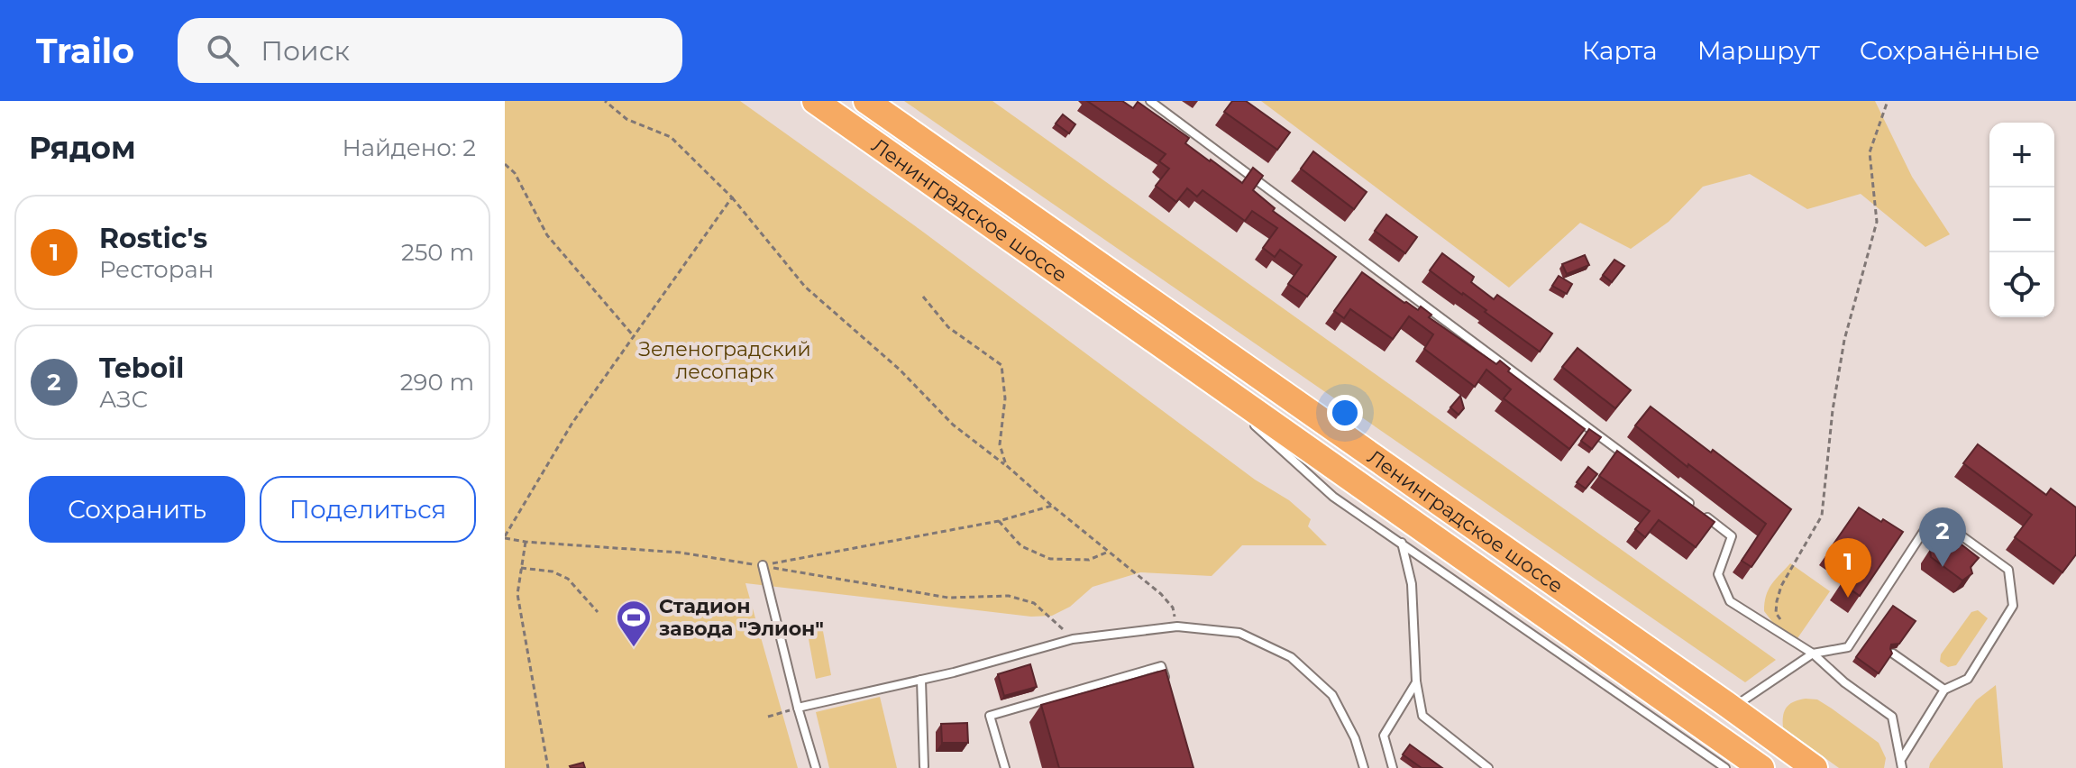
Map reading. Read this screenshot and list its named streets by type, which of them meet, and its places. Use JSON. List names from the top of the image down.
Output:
{
  "streets": {
    "highway": ["Ленинградское шоссе"]
  },
  "parks": ["Зеленоградский лесопарк"],
  "places": {
    "sports": ["Стадион завода \"Элион\""]
  },
  "page": {
    "header": "Trailo",
    "search": "Поиск",
    "nav": ["Карта", "Маршрут", "Сохранённые"],
    "heading": ["Рядом", "Найдено: 2"],
    "map_buttons": ["+", "−"],
    "list": [
      {
        "mark": "1",
        "name": "Rostic's",
        "note": "Ресторан",
        "value": "250 m"
      },
      {
        "mark": "2",
        "name": "Teboil",
        "note": "АЗС",
        "value": "290 m"
      }
    ],
    "buttons": ["Сохранить", "Поделиться"],
    "pins": ["2", "1"]
  }
}
